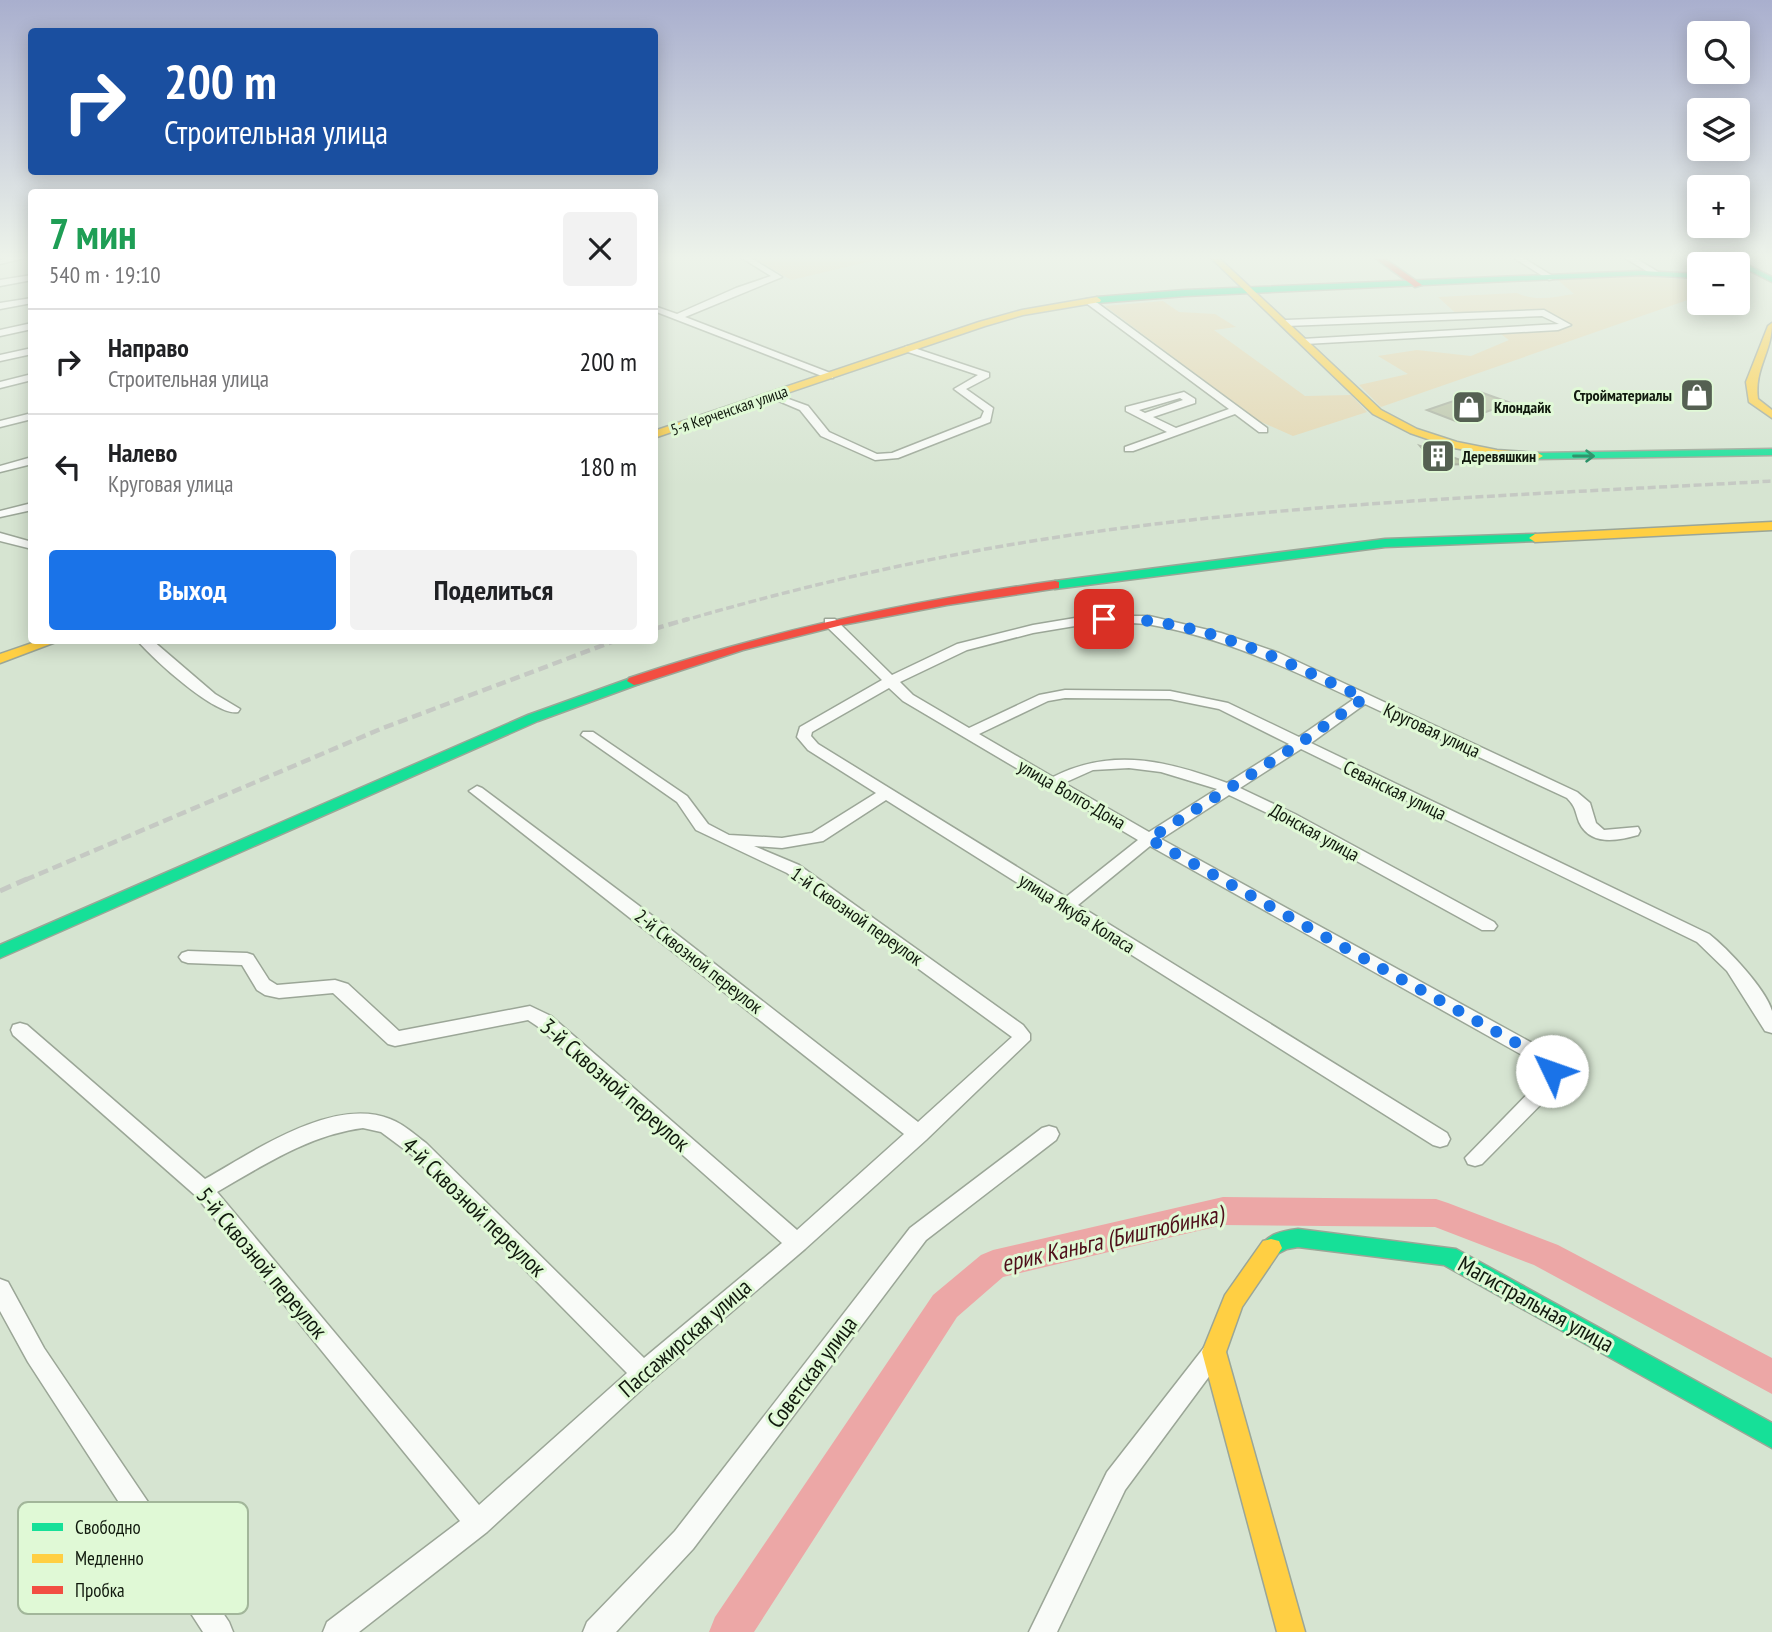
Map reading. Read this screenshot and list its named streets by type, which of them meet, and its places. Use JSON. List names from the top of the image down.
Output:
{
  "streets": {
    "main road": ["5-я Керченская улица", "Магистральная улица"],
    "street": [
      "Круговая улица",
      "Севанская улица",
      "улица Волго-Дона",
      "Донская улица",
      "улица Якуба Коласа",
      "1-й Сквозной переулок",
      "2-й Сквозной переулок",
      "3-й Сквозной переулок",
      "4-й Сквозной переулок",
      "5-й Сквозной переулок",
      "Пассажирская улица",
      "Советская улица"
    ]
  },
  "crossings": [
    ["Круговая улица", "улица Волго-Дона"],
    ["Круговая улица", "улица Якуба Коласа"],
    ["Севанская улица", "улица Волго-Дона"],
    ["улица Волго-Дона", "Донская улица"],
    ["улица Волго-Дона", "улица Якуба Коласа"],
    ["1-й Сквозной переулок", "Пассажирская улица"],
    ["2-й Сквозной переулок", "Пассажирская улица"],
    ["3-й Сквозной переулок", "Пассажирская улица"],
    ["4-й Сквозной переулок", "5-й Сквозной переулок"],
    ["4-й Сквозной переулок", "Пассажирская улица"],
    ["5-й Сквозной переулок", "Пассажирская улица"]
  ],
  "water": ["ерик Каньга (Биштюбинка)"],
  "places": {
    "shop": ["Стройматериалы", "Клондайк"],
    "building": ["Деревяшкин"]
  },
  "legend": ["Свободно", "Медленно", "Пробка"],
  "page": {
    "map_buttons": ["+", "−"],
    "turn": ["200 m", "Строительная улица"],
    "heading": ["7 мин", "540 m · 19:10"],
    "list": [
      {
        "name": "Направо",
        "note": "Строительная улица",
        "value": "200 m"
      },
      {
        "name": "Налево",
        "note": "Круговая улица",
        "value": "180 m"
      }
    ],
    "buttons": ["Выход", "Поделиться"]
  }
}
